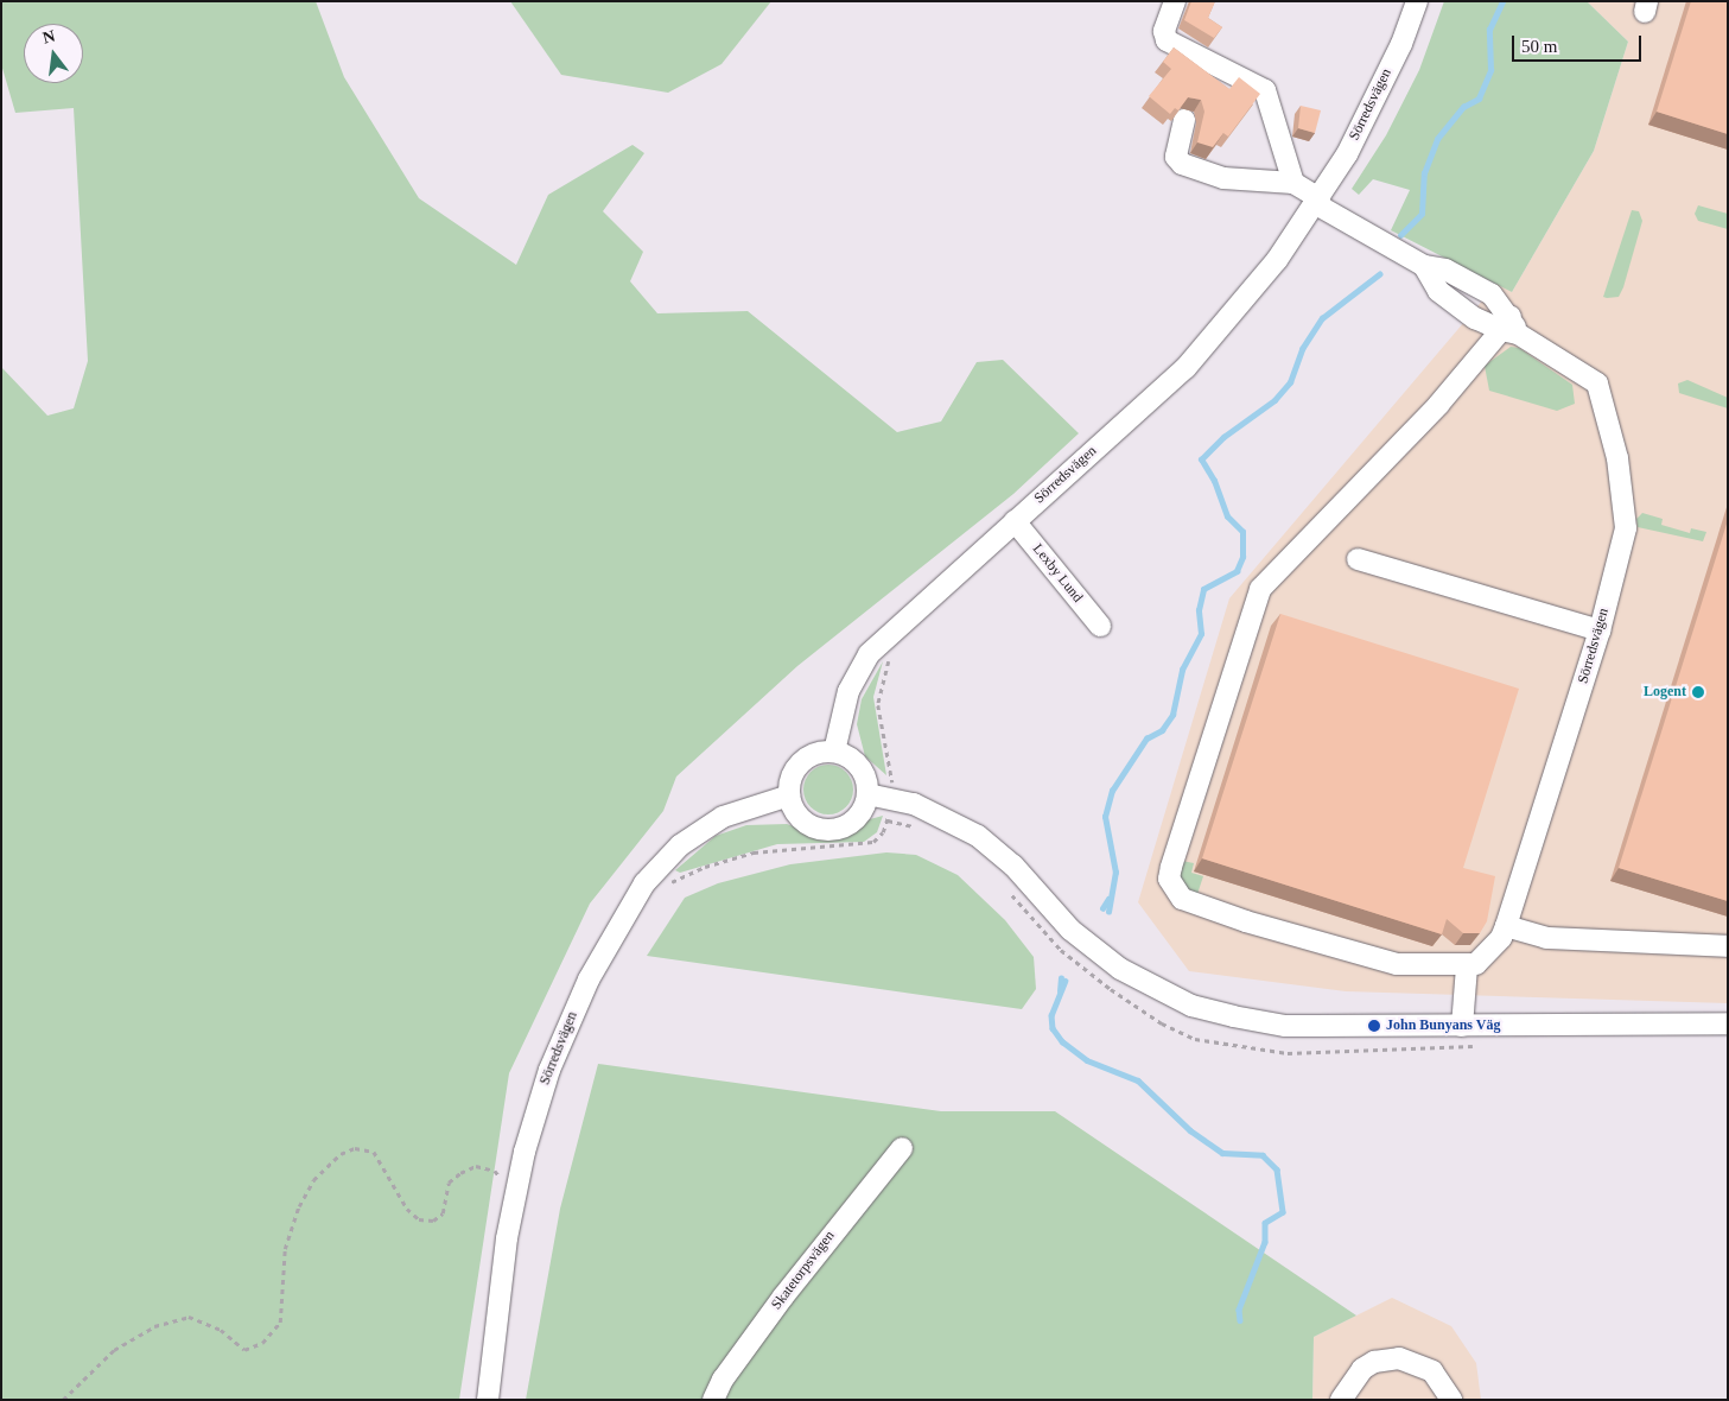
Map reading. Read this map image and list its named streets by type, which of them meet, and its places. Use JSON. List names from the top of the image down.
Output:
{
  "streets": {
    "street": ["Sörredsvägen", "Lexby Lund", "Skatetorpsvägen"]
  },
  "crossings": [
    ["Sörredsvägen", "Lexby Lund"]
  ],
  "places": ["Logent", "John Bunyans Väg"],
  "scale_bar": "50 m",
  "north": "top"
}
